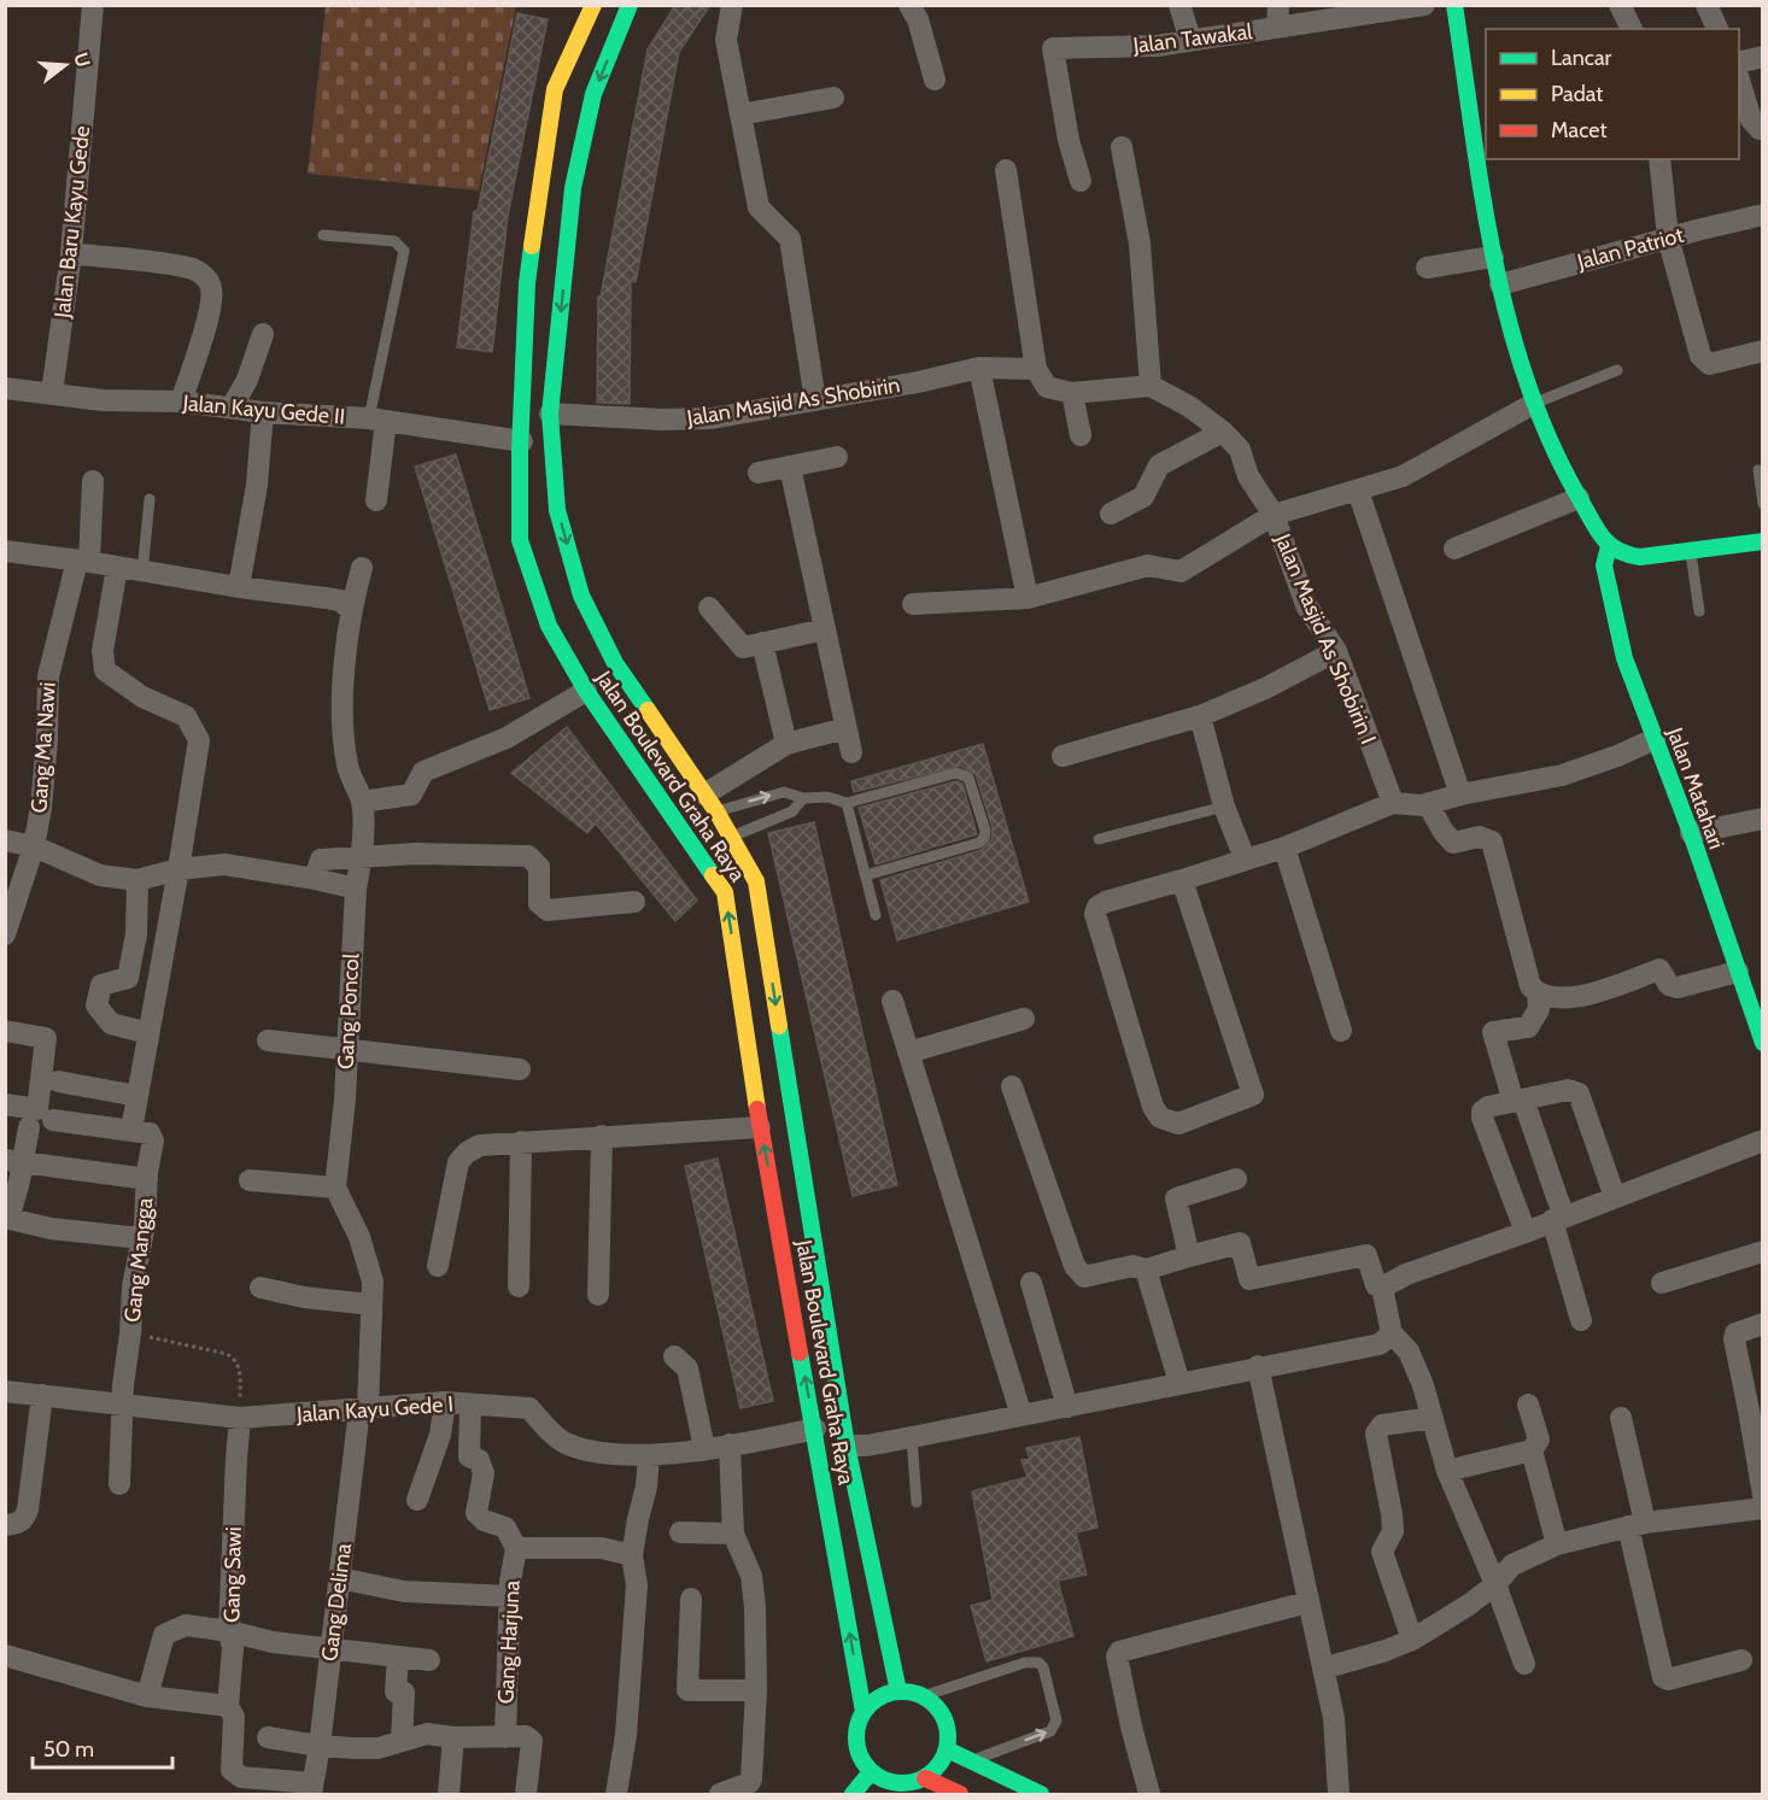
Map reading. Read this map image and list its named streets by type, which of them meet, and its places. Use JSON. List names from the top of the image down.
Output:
{
  "streets": {
    "main road": ["Jalan Boulevard Graha Raya", "Jalan Matahari"],
    "street": [
      "Jalan Tawakal",
      "Jalan Baru Kayu Gede",
      "Jalan Patriot",
      "Jalan Masjid As Shobirin",
      "Jalan Kayu Gede II",
      "Jalan Masjid As Shobirin I",
      "Gang Ma Nawi",
      "Gang Poncol",
      "Gang Mangga",
      "Jalan Kayu Gede I",
      "Gang Sawi",
      "Gang Delima",
      "Gang Harjuna"
    ]
  },
  "crossings": [
    ["Jalan Baru Kayu Gede", "Jalan Kayu Gede II"],
    ["Jalan Masjid As Shobirin", "Jalan Boulevard Graha Raya"],
    ["Jalan Kayu Gede II", "Jalan Boulevard Graha Raya"],
    ["Jalan Boulevard Graha Raya", "Jalan Kayu Gede I"],
    ["Gang Mangga", "Jalan Kayu Gede I"],
    ["Jalan Kayu Gede I", "Gang Sawi"],
    ["Jalan Kayu Gede I", "Gang Delima"],
    ["Gang Sawi", "Gang Delima"]
  ],
  "legend": ["Lancar", "Padat", "Macet"],
  "scale_bar": "50 m",
  "north": "right"
}
